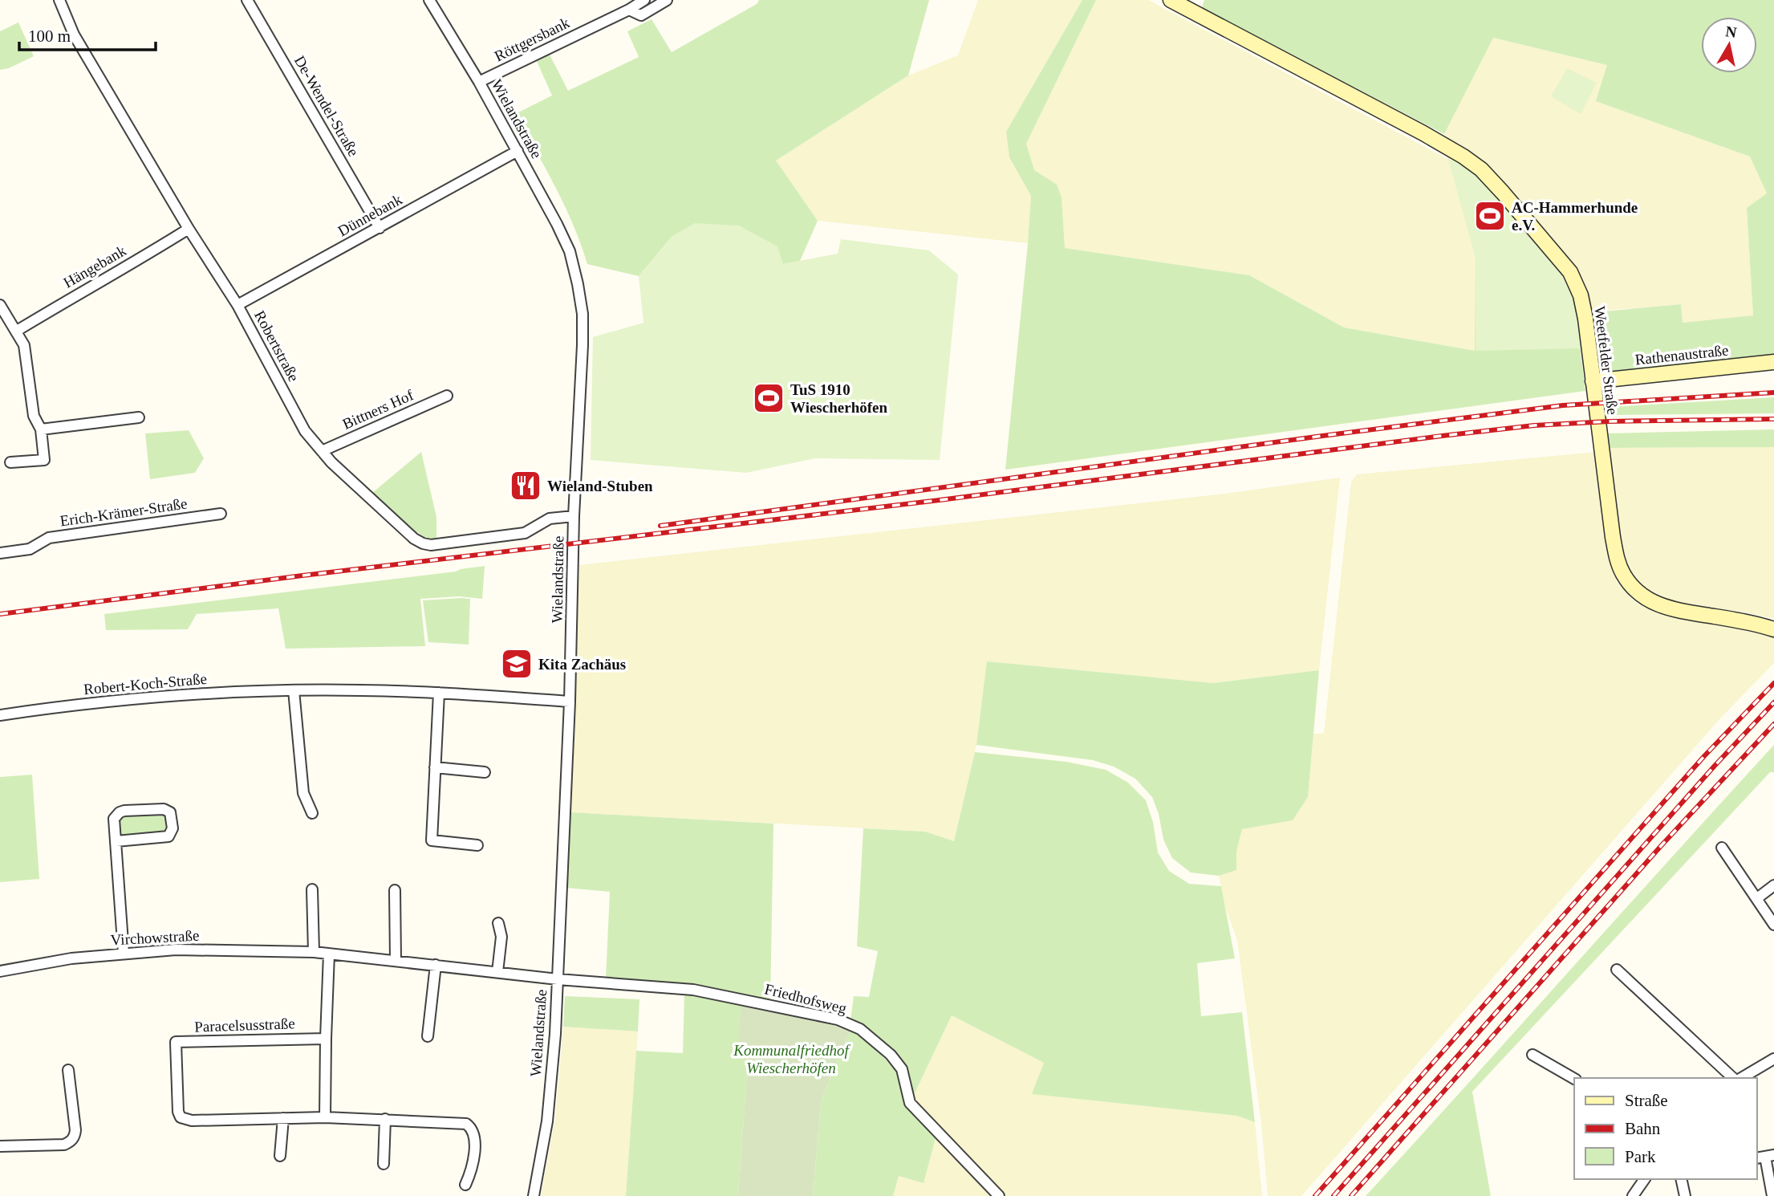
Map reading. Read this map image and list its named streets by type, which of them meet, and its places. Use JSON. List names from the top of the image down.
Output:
{
  "streets": {
    "street": [
      "Röttgersbank",
      "De-Wendel-Straße",
      "Wielandstraße",
      "Dünnebank",
      "Hängebank",
      "Robertstraße",
      "Rathenaustraße",
      "Weetfelder Straße",
      "Bittners Hof",
      "Erich-Krämer-Straße",
      "Robert-Koch-Straße",
      "Virchowstraße",
      "Friedhofsweg",
      "Paracelsusstraße"
    ]
  },
  "crossings": [
    ["Röttgersbank", "Wielandstraße"],
    ["De-Wendel-Straße", "Dünnebank"],
    ["Wielandstraße", "Dünnebank"],
    ["Wielandstraße", "Robertstraße"],
    ["Wielandstraße", "Robert-Koch-Straße"],
    ["Wielandstraße", "Virchowstraße"],
    ["Wielandstraße", "Friedhofsweg"],
    ["Dünnebank", "Robertstraße"],
    ["Hängebank", "Robertstraße"],
    ["Robertstraße", "Bittners Hof"],
    ["Rathenaustraße", "Weetfelder Straße"],
    ["Virchowstraße", "Friedhofsweg"]
  ],
  "parks": ["Kommunalfriedhof Wiescherhöfen"],
  "places": {
    "sports": ["AC-Hammerhunde e.V.", "TuS 1910 Wiescherhöfen"],
    "restaurant": ["Wieland-Stuben"],
    "school or university": ["Kita Zachäus"]
  },
  "legend": ["Straße", "Bahn", "Park"],
  "scale_bar": "100 m",
  "north": "top"
}
